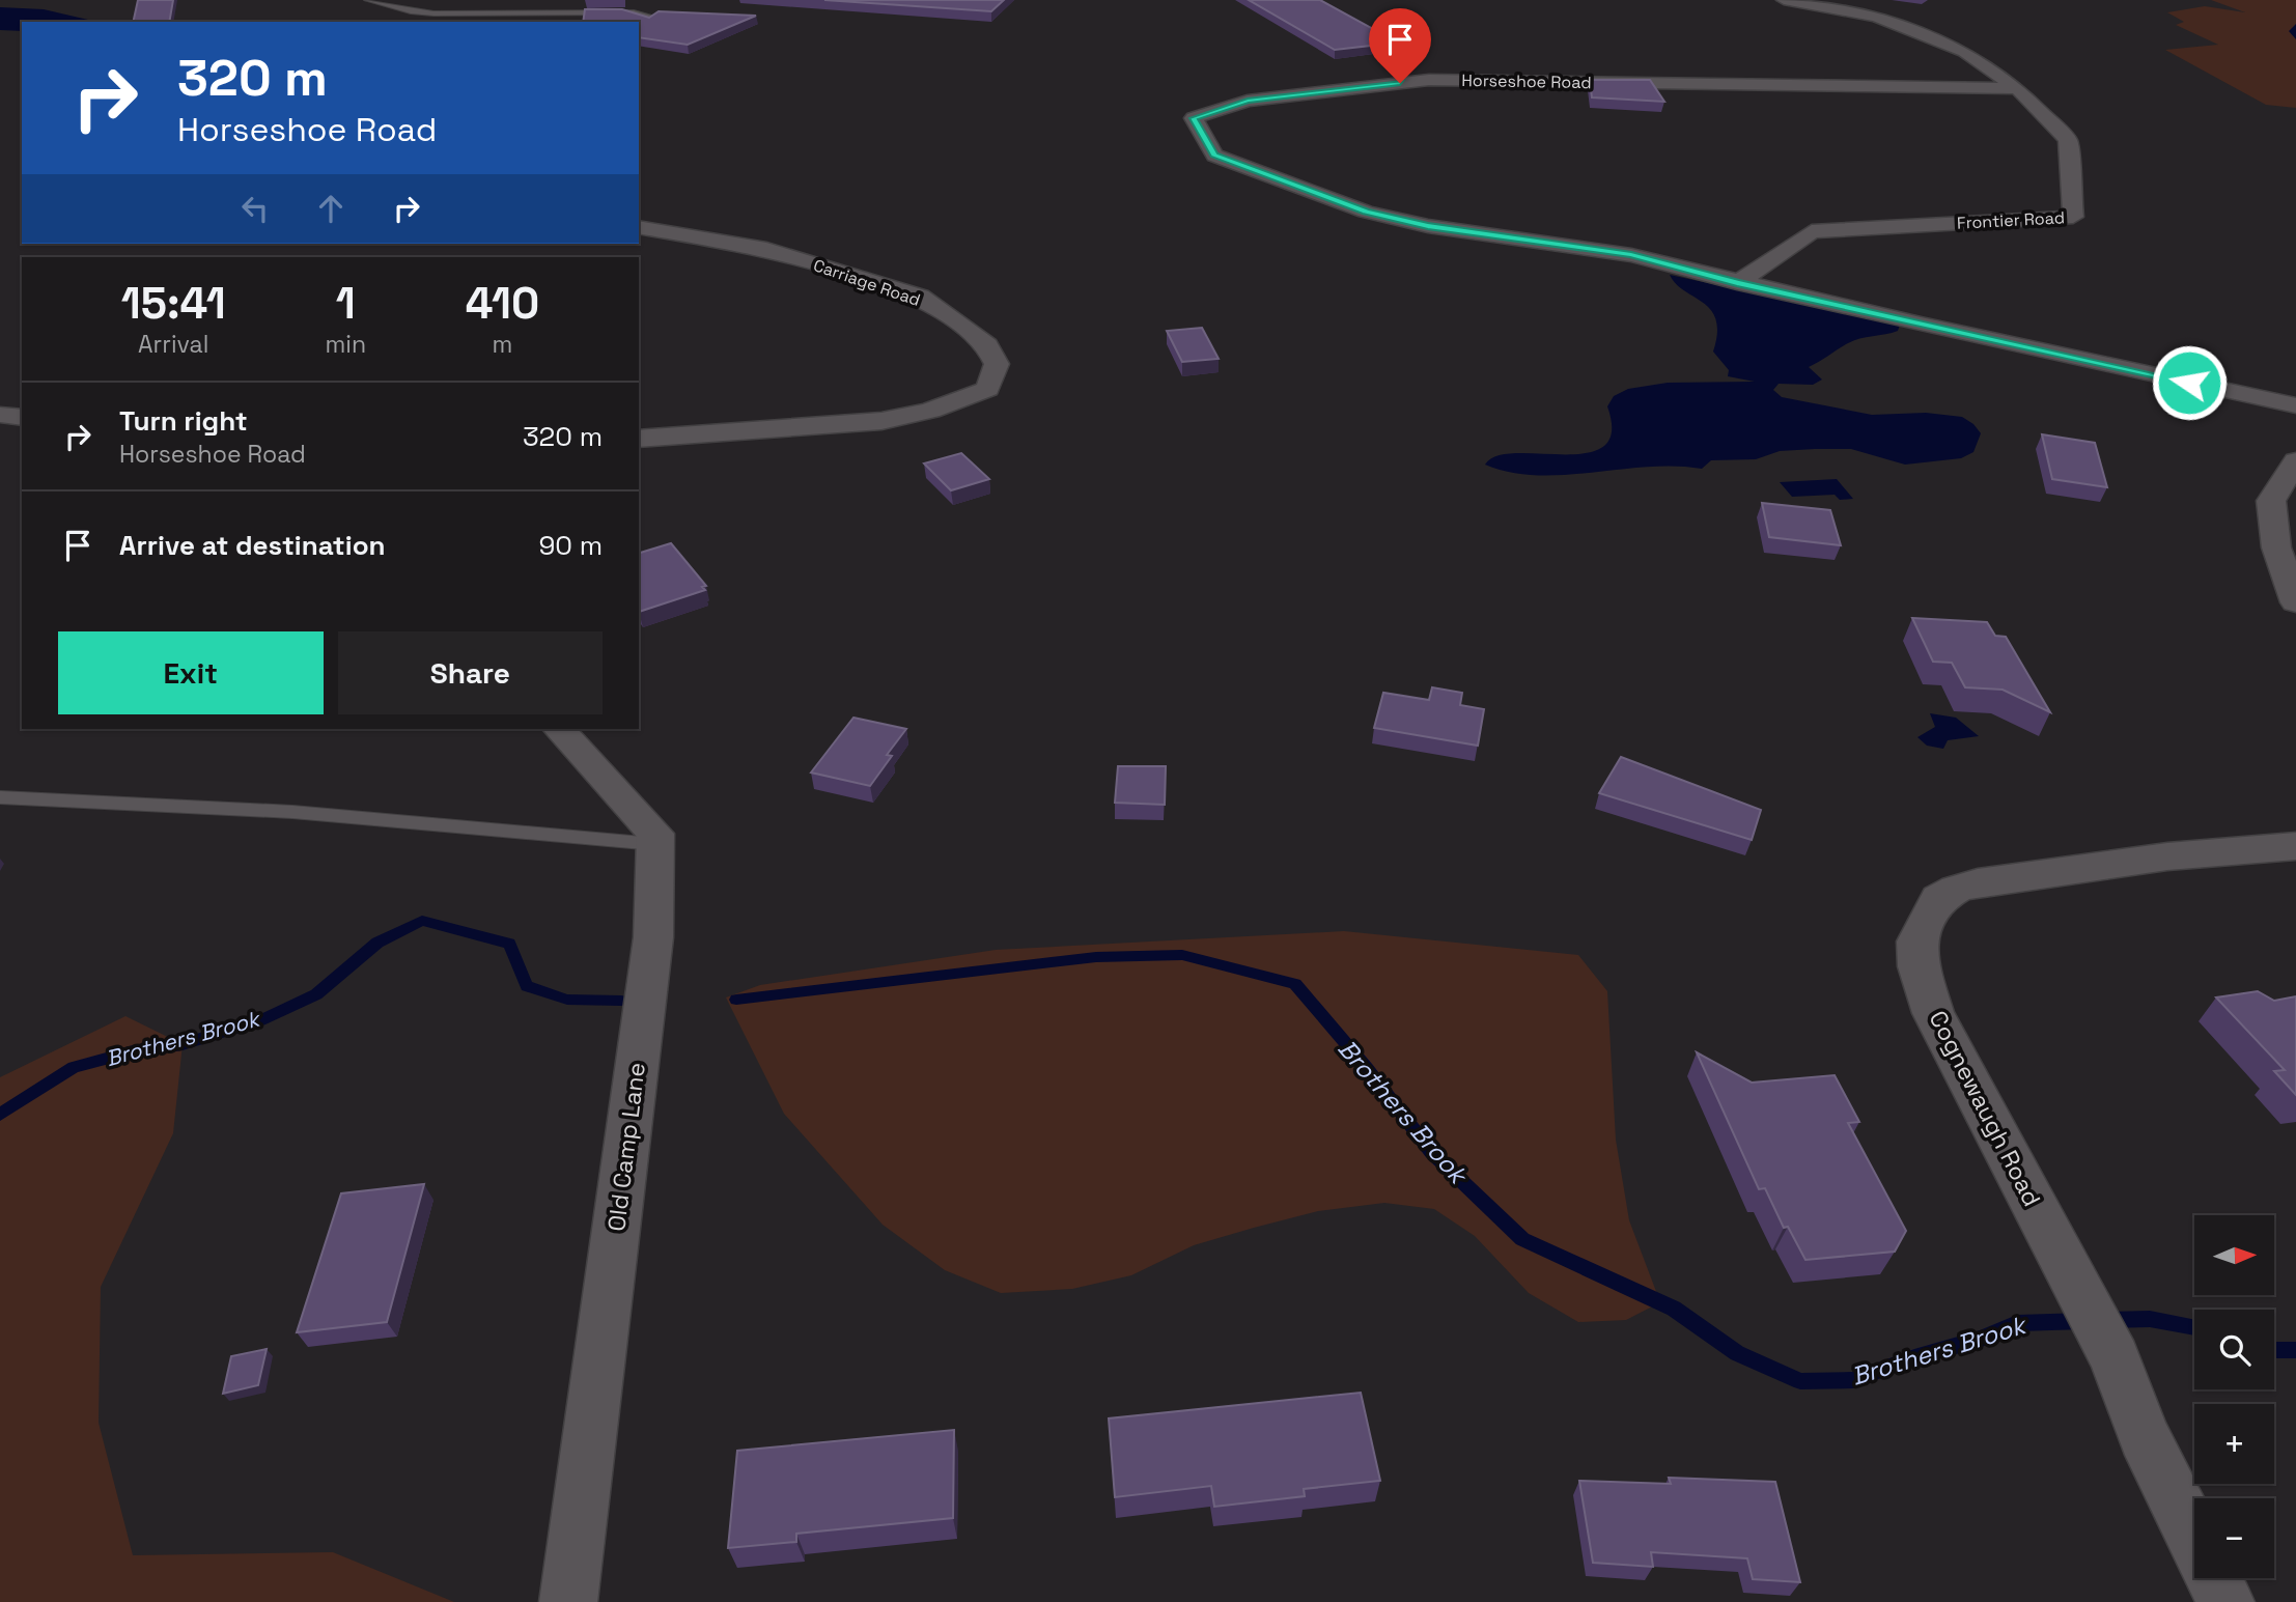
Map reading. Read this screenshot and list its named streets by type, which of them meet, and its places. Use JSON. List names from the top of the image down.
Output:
{
  "streets": {
    "street": [
      "Horseshoe Road",
      "Frontier Road",
      "Carriage Road",
      "Cognewaugh Road",
      "Old Camp Lane"
    ]
  },
  "crossings": [
    ["Horseshoe Road", "Frontier Road"]
  ],
  "water": ["Brothers Brook"],
  "north": "right",
  "page": {
    "turn": ["320 m", "Horseshoe Road"],
    "eta": [
      "15:41",
      "Arrival",
      "1",
      "min",
      "410",
      "m"
    ],
    "list": [
      {
        "name": "Turn right",
        "note": "Horseshoe Road",
        "value": "320 m"
      },
      {
        "name": "Arrive at destination",
        "value": "90 m"
      }
    ],
    "buttons": ["Exit", "Share"],
    "map_buttons": ["+", "−"]
  }
}
